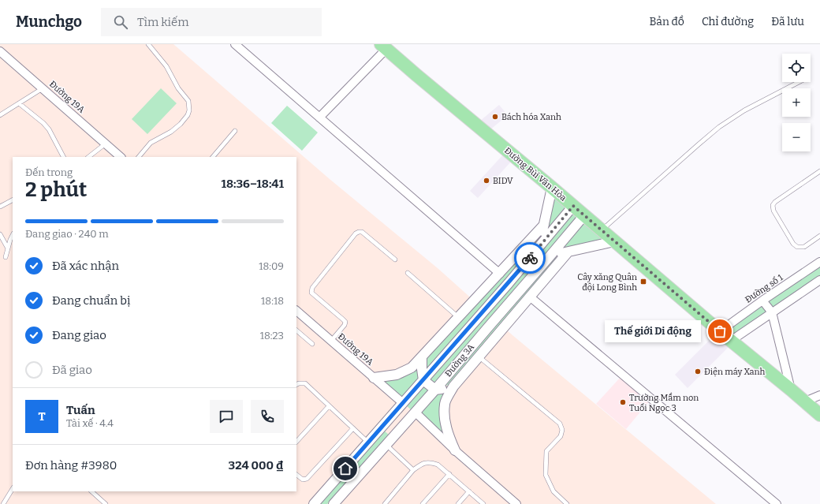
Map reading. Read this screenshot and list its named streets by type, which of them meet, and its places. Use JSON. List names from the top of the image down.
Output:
{
  "streets": {
    "main road": ["Đường Bùi Văn Hòa"],
    "street": ["Đường 19A", "Đường số 1", "Đường 3A"]
  },
  "crossings": [
    ["Đường 19A", "Đường 3A"],
    ["Đường Bùi Văn Hòa", "Đường số 1"],
    ["Đường Bùi Văn Hòa", "Đường 3A"]
  ],
  "places": {
    "other": [
      "Bách hóa Xanh",
      "BIDV",
      "Thế giới Di động",
      "Điện máy Xanh",
      "Trường Mầm non Tuổi Ngọc 3"
    ],
    "transit": ["Cây xăng Quân đội Long Bình"]
  },
  "page": {
    "header": "Munchgo",
    "search": "Tìm kiếm",
    "nav": ["Bản đồ", "Chỉ đường", "Đã lưu"],
    "map_buttons": ["+", "−"],
    "heading": ["2 phút", "Đến trong", "18:36–18:41"],
    "panel": [
      "Tuấn",
      "Tài xế · 4.4",
      "Đơn hàng #3980",
      "324 000 ₫"
    ],
    "bar": "Đang giao · 240 m",
    "list": [
      ["Đã xác nhận", "18:09"],
      ["Đang chuẩn bị", "18:18"],
      ["Đang giao", "18:23"],
      "Đã giao"
    ],
    "bubble": "Thế giới Di động",
    "round": "T"
  }
}
